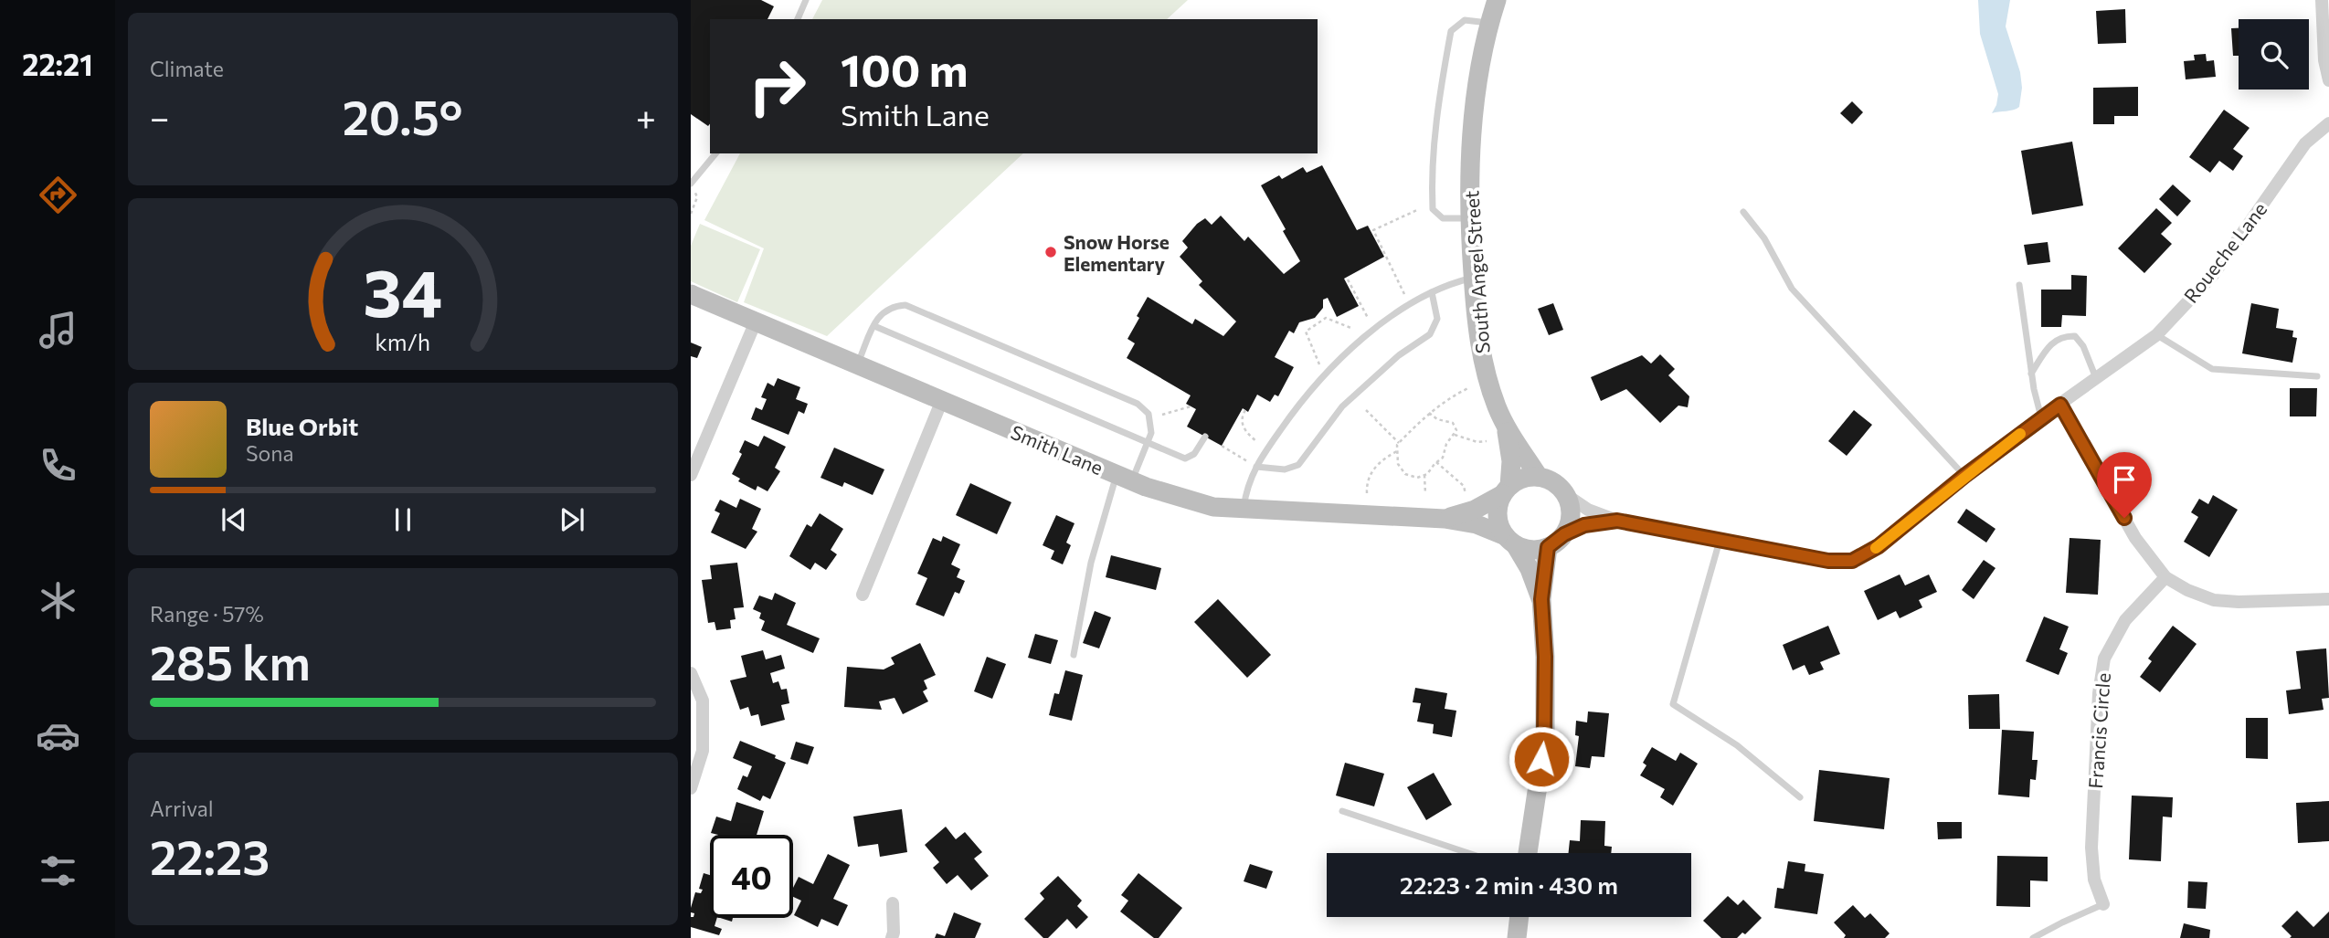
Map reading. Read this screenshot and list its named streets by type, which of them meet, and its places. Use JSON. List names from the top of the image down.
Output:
{
  "streets": {
    "street": [
      "Roueche Lane",
      "South Angel Street",
      "Smith Lane",
      "Francis Circle"
    ]
  },
  "crossings": [
    ["South Angel Street", "Smith Lane"]
  ],
  "places": ["Snow Horse Elementary"],
  "page": {
    "tabs": "22:21",
    "tile": [
      "Climate",
      ["Range · 57%", "285 km"],
      ["Arrival", "22:23"]
    ],
    "turn": ["100 m", "Smith Lane"],
    "heat": ["−", "20.5°", "+"],
    "song": ["Blue Orbit", "Sona"],
    "limit": "40",
    "trip": "22:23 · 2 min · 430 m",
    "gauge": ["34", "km/h"]
  }
}
